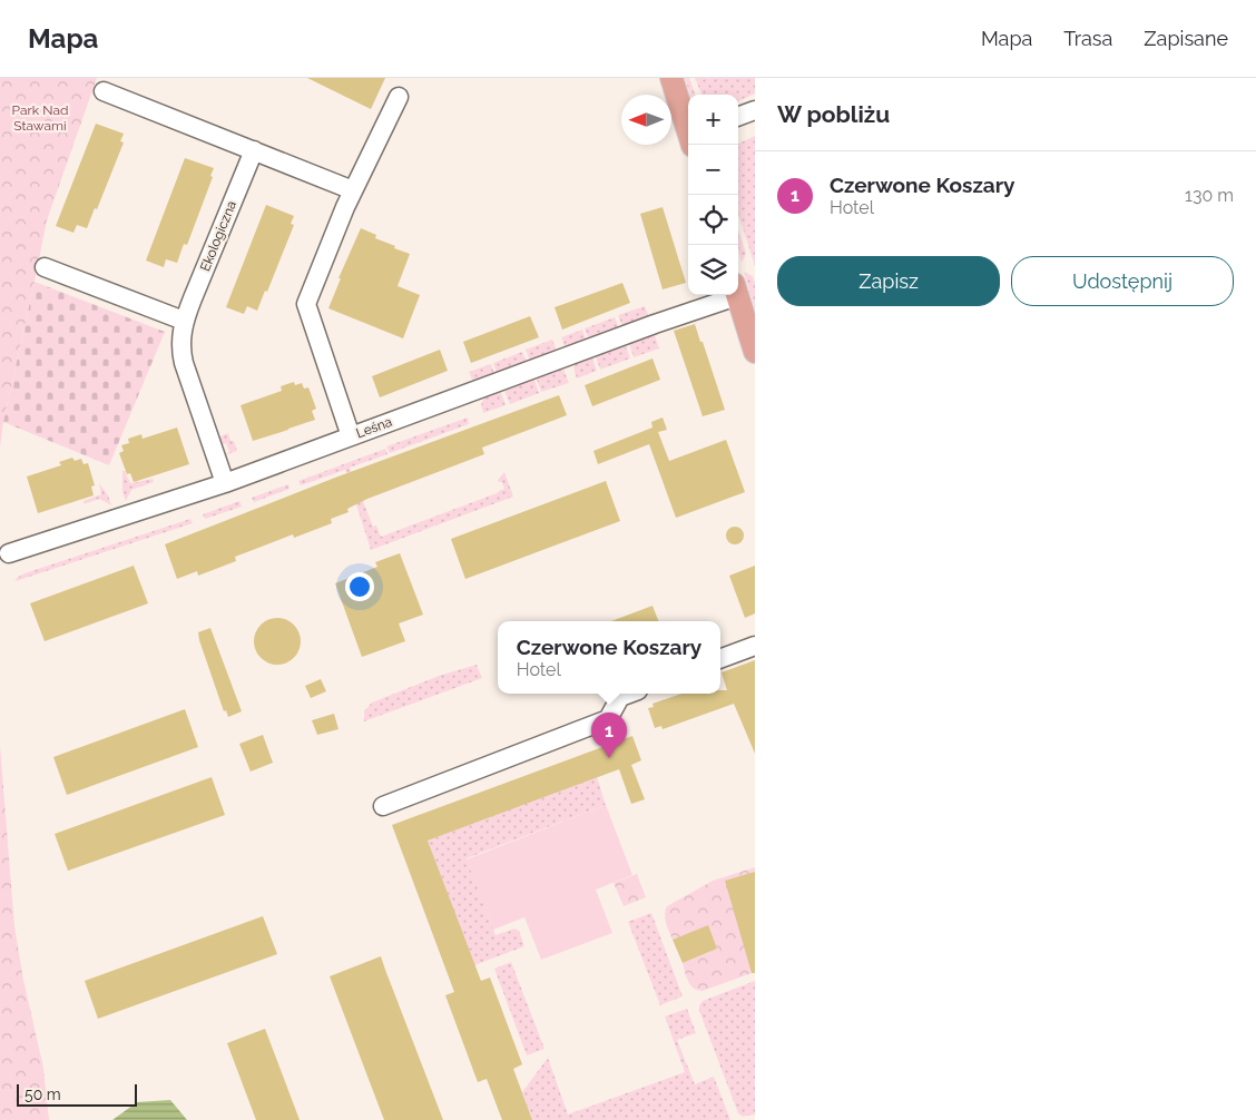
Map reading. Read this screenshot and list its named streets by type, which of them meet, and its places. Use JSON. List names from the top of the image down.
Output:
{
  "streets": {
    "street": ["Ekologiczna", "Leśna"]
  },
  "crossings": [
    ["Ekologiczna", "Leśna"]
  ],
  "parks": ["Park Nad Stawami"],
  "scale_bar": "50 m",
  "north": "left",
  "page": {
    "header": "Mapa",
    "nav": ["Mapa", "Trasa", "Zapisane"],
    "heading": "W pobliżu",
    "map_buttons": ["+", "−"],
    "list": [
      {
        "mark": "1",
        "name": "Czerwone Koszary",
        "note": "Hotel",
        "value": "130 m"
      }
    ],
    "buttons": ["Zapisz", "Udostępnij"],
    "popup": ["Czerwone Koszary", "Hotel"],
    "pins": "1",
    "scale": "50 m"
  }
}
